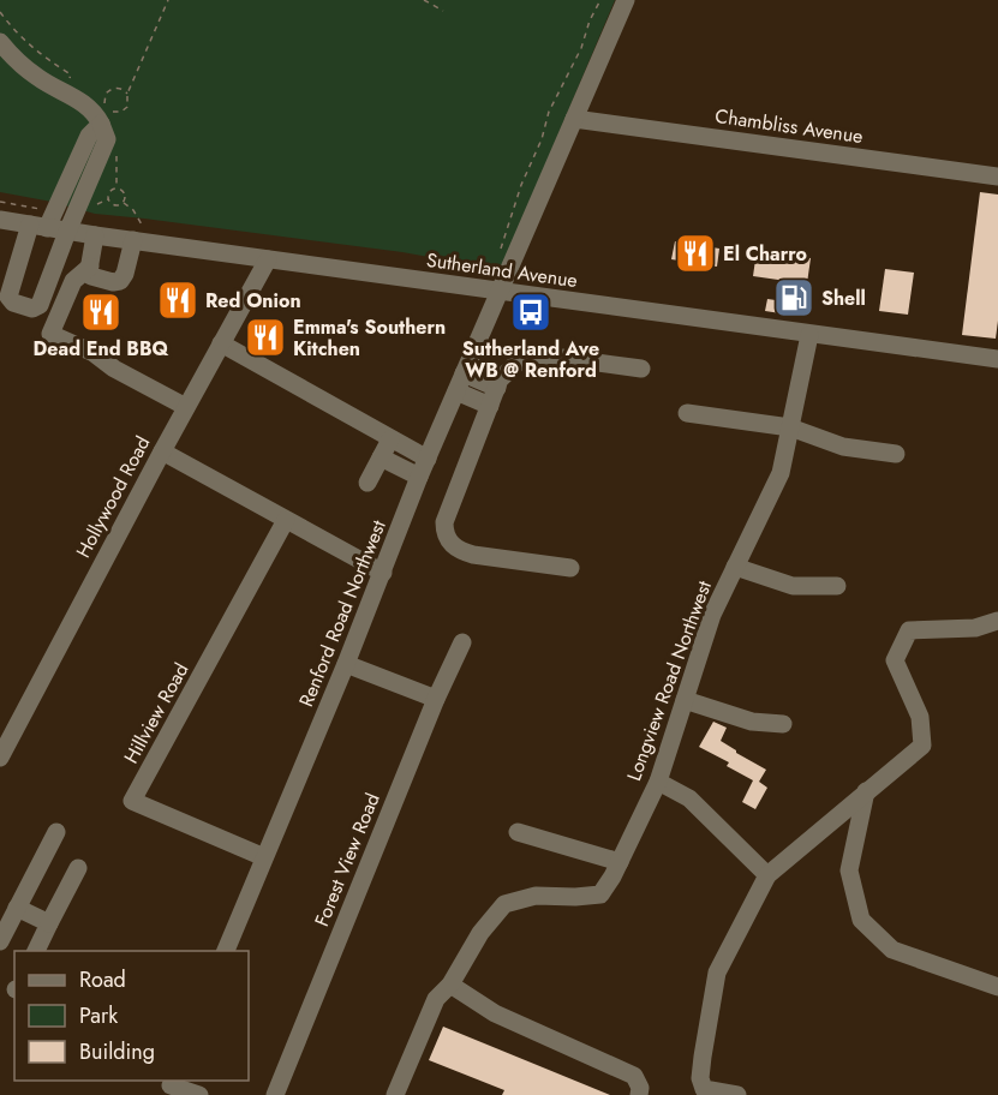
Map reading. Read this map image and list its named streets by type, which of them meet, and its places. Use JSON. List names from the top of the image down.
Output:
{
  "streets": {
    "street": [
      "Chambliss Avenue",
      "Sutherland Avenue",
      "Hollywood Road",
      "Renford Road Northwest",
      "Longview Road Northwest",
      "Hillview Road",
      "Forest View Road"
    ]
  },
  "crossings": [
    ["Chambliss Avenue", "Renford Road Northwest"],
    ["Sutherland Avenue", "Hollywood Road"],
    ["Sutherland Avenue", "Renford Road Northwest"],
    ["Sutherland Avenue", "Longview Road Northwest"],
    ["Renford Road Northwest", "Hillview Road"]
  ],
  "places": {
    "restaurant": [
      "El Charro",
      "Red Onion",
      "Dead End BBQ",
      "Emma's Southern Kitchen"
    ],
    "fuel station": ["Shell"],
    "bus stop": ["Sutherland Ave WB @ Renford"]
  },
  "legend": ["Road", "Park", "Building"]
}
